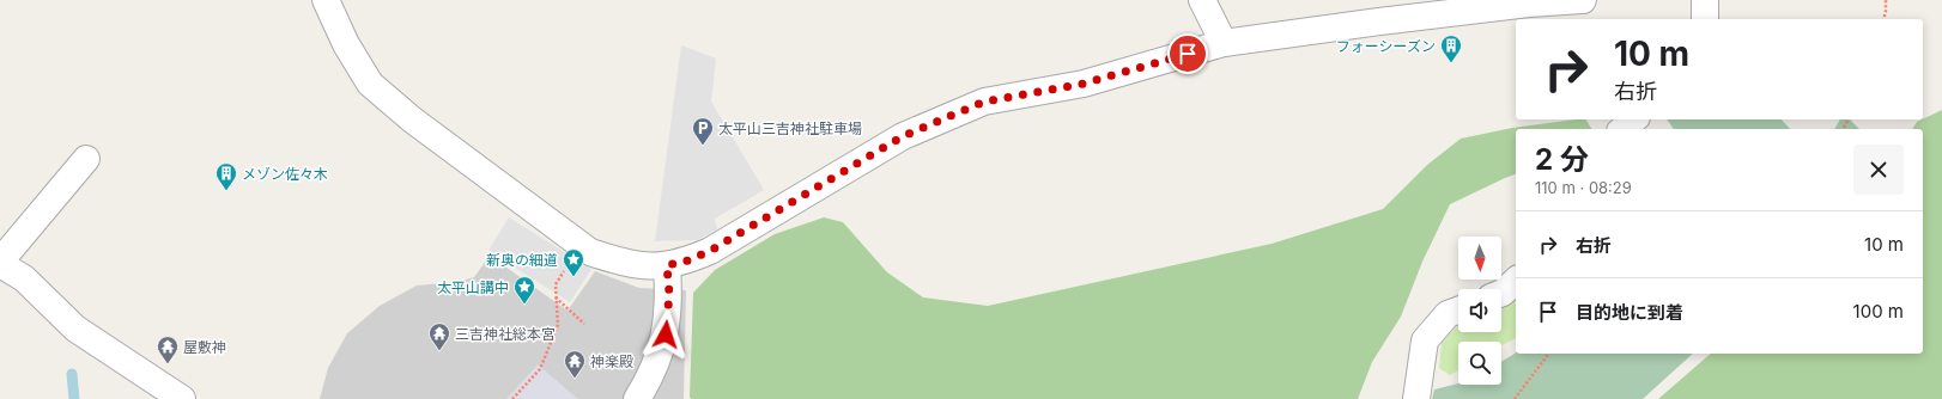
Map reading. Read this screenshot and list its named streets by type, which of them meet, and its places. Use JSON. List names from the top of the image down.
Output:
{
  "places": {
    "building": ["フォーシーズン", "メゾン佐々木"],
    "parking": ["太平山三吉神社駐車場"],
    "place": ["新奥の細道", "太平山講中"],
    "temple": ["三吉神社総本宮", "屋敷神", "神楽殿"]
  },
  "north": "bottom",
  "page": {
    "turn": ["10 m", "右折"],
    "heading": ["2 分", "110 m · 08:29"],
    "list": [
      {
        "name": "右折",
        "value": "10 m"
      },
      {
        "name": "目的地に到着",
        "value": "100 m"
      }
    ]
  }
}
